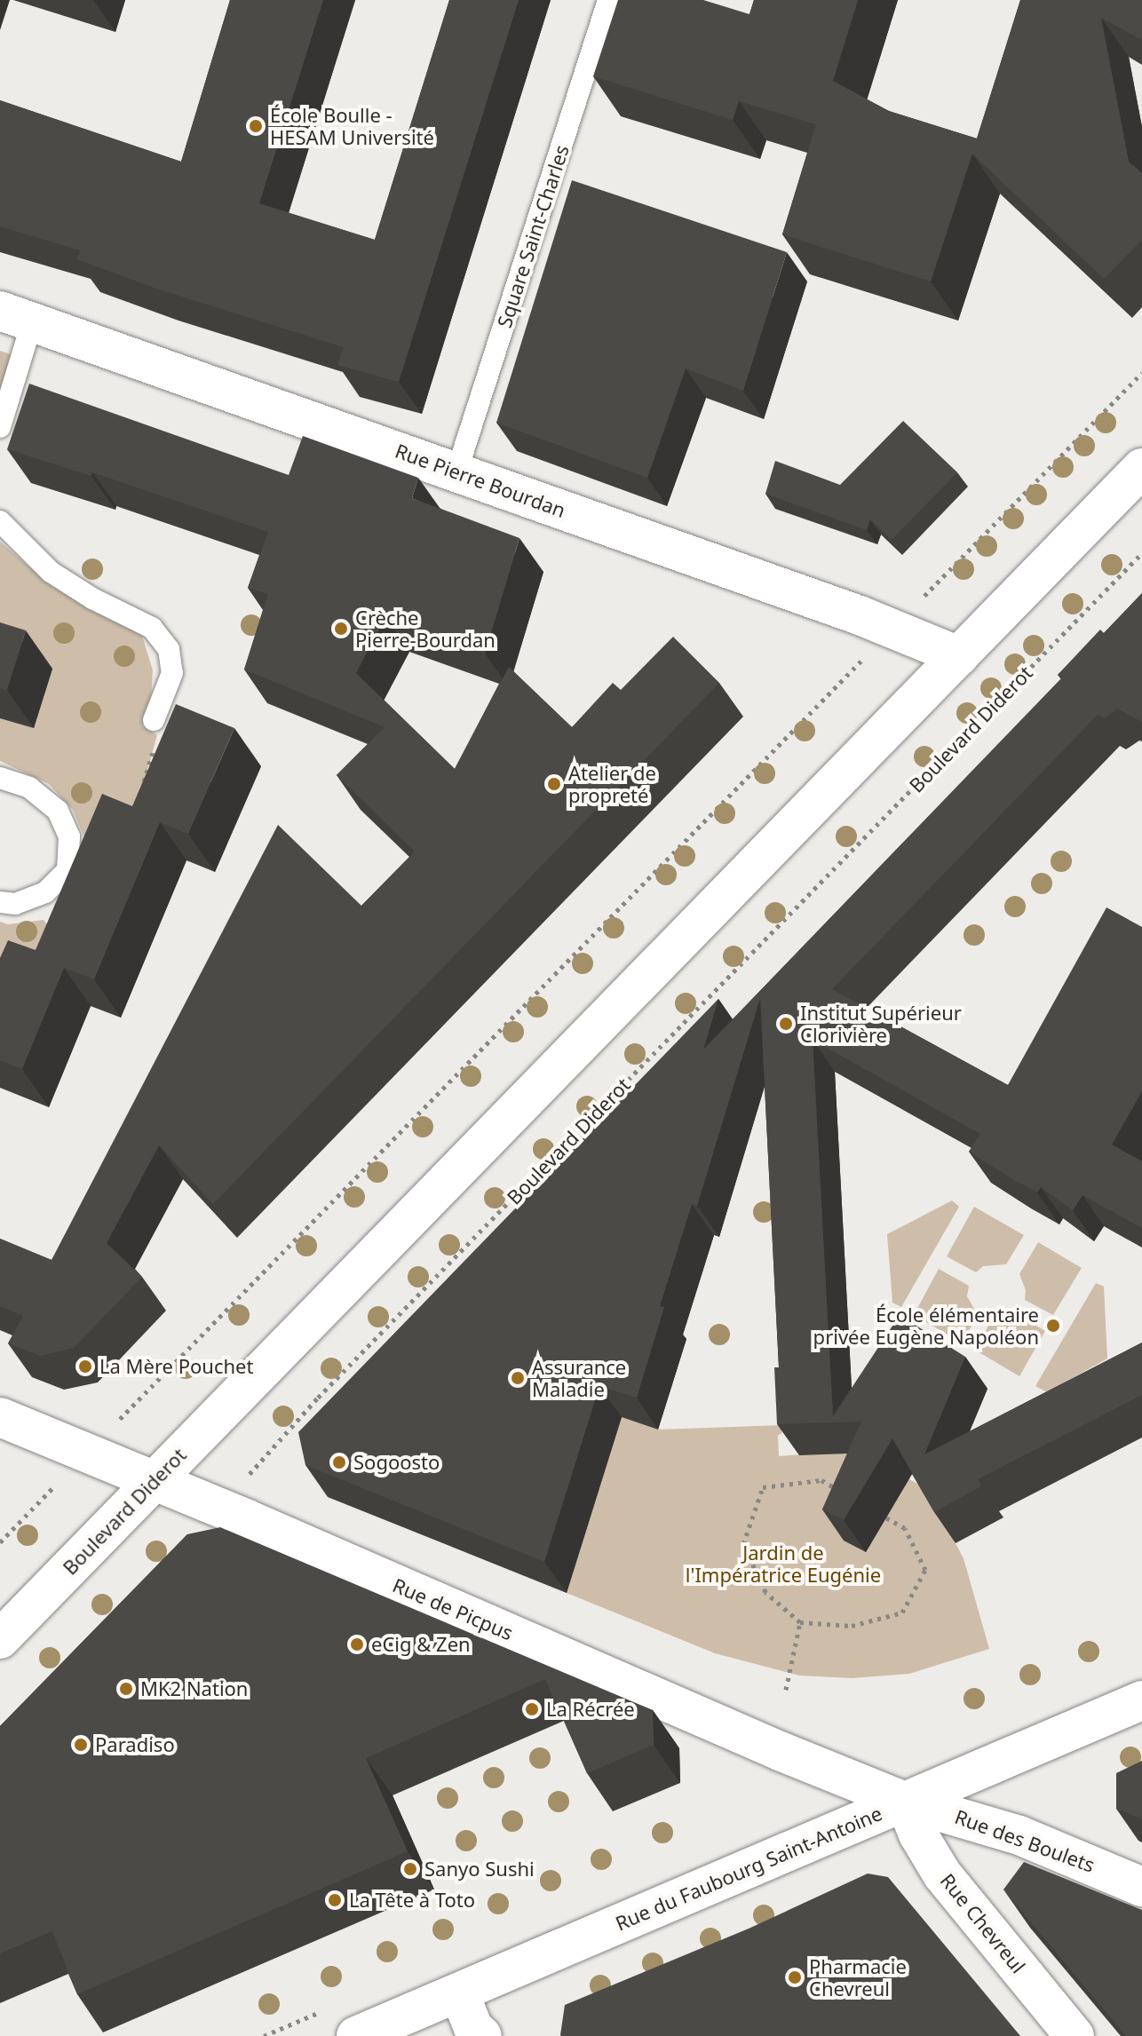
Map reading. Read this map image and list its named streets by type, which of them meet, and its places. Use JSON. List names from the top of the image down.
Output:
{
  "streets": {
    "street": [
      "Rue Pierre Bourdan",
      "Boulevard Diderot",
      "Rue de Picpus",
      "Rue des Boulets",
      "Rue du Faubourg Saint-Antoine",
      "Rue Chevreul"
    ],
    "lane": ["Square Saint-Charles"]
  },
  "crossings": [
    ["Square Saint-Charles", "Rue Pierre Bourdan"],
    ["Rue Pierre Bourdan", "Boulevard Diderot"],
    ["Boulevard Diderot", "Rue de Picpus"],
    ["Rue de Picpus", "Rue des Boulets"],
    ["Rue de Picpus", "Rue du Faubourg Saint-Antoine"],
    ["Rue de Picpus", "Rue Chevreul"],
    ["Rue des Boulets", "Rue du Faubourg Saint-Antoine"],
    ["Rue des Boulets", "Rue Chevreul"],
    ["Rue du Faubourg Saint-Antoine", "Rue Chevreul"]
  ],
  "parks": ["Jardin de l'Impératrice Eugénie"],
  "places": [
    "École Boulle - HESAM Université",
    "Crèche Pierre-Bourdan",
    "Atelier de propreté",
    "Institut Supérieur Clorivière",
    "École élémentaire privée Eugène Napoléon",
    "La Mère Pouchet",
    "Assurance Maladie",
    "Sogoosto",
    "eCig & Zen",
    "MK2 Nation",
    "La Récrée",
    "Paradiso",
    "Sanyo Sushi",
    "La Tête à Toto",
    "Pharmacie Chevreul"
  ]
}
